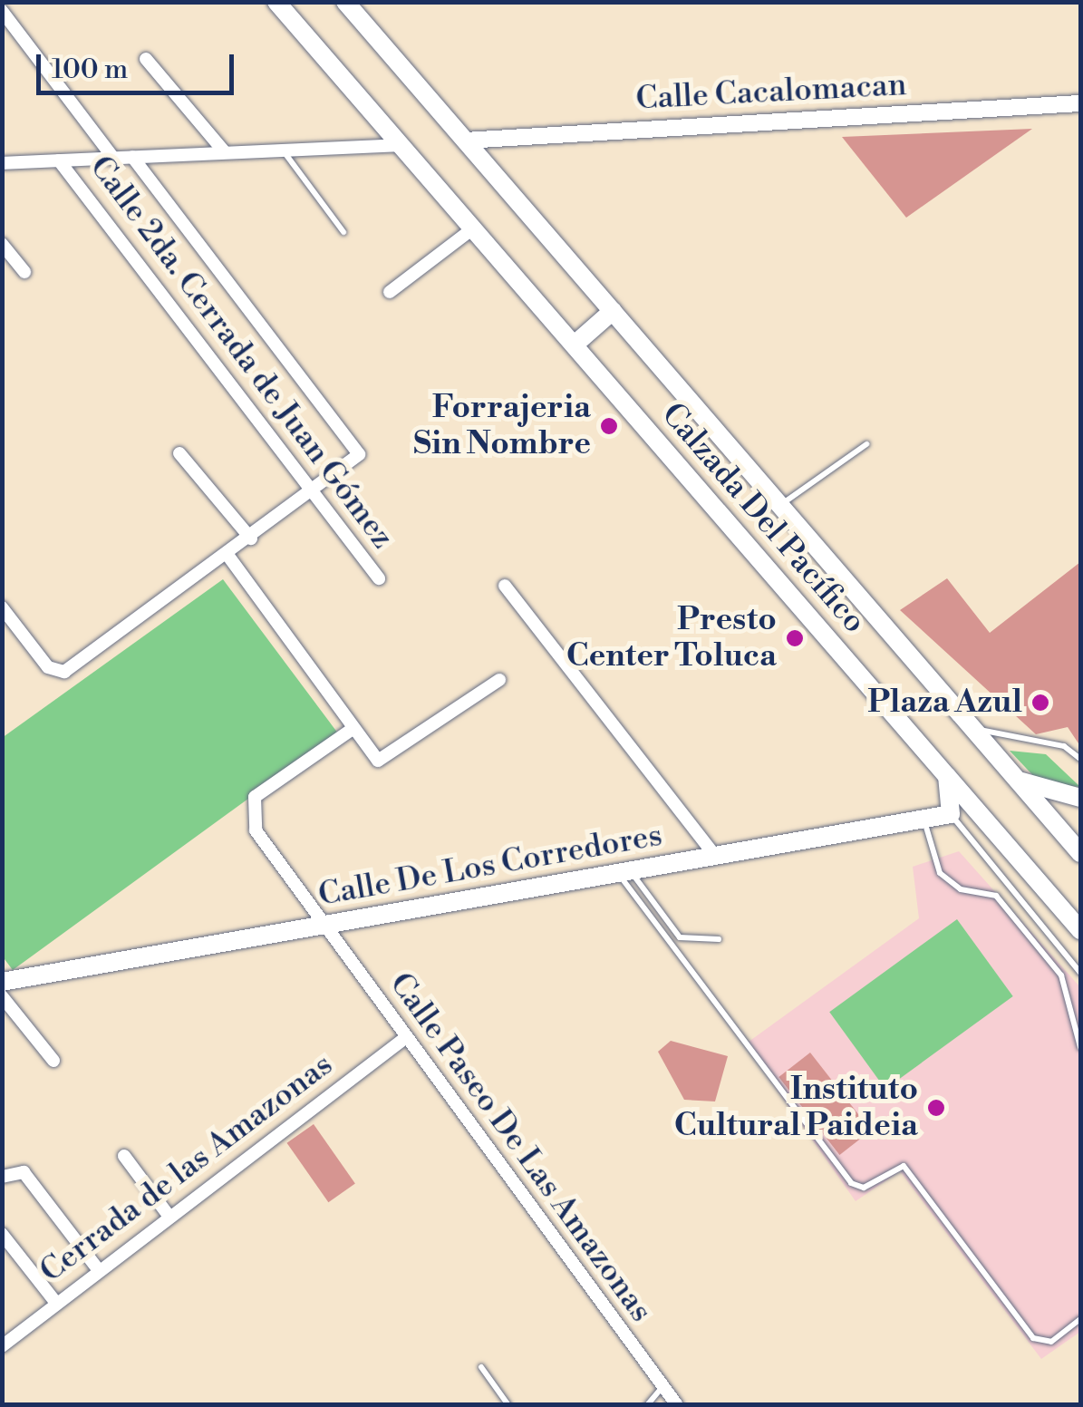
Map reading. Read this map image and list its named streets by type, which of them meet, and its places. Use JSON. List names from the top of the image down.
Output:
{
  "streets": {
    "main road": ["Calzada Del Pacífico", "Calle De Los Corredores"],
    "street": [
      "Calle Cacalomacan",
      "Calle 2da. Cerrada de Juan Gómez",
      "Calle Paseo De Las Amazonas",
      "Cerrada de las Amazonas"
    ]
  },
  "crossings": [
    ["Calle Cacalomacan", "Calzada Del Pacífico"],
    ["Calle De Los Corredores", "Calle Paseo De Las Amazonas"],
    ["Calle Paseo De Las Amazonas", "Cerrada de las Amazonas"]
  ],
  "places": [
    "Forrajeria Sin Nombre",
    "Presto Center Toluca",
    "Plaza Azul",
    "Instituto Cultural Paideia"
  ],
  "scale_bar": "100 m"
}
